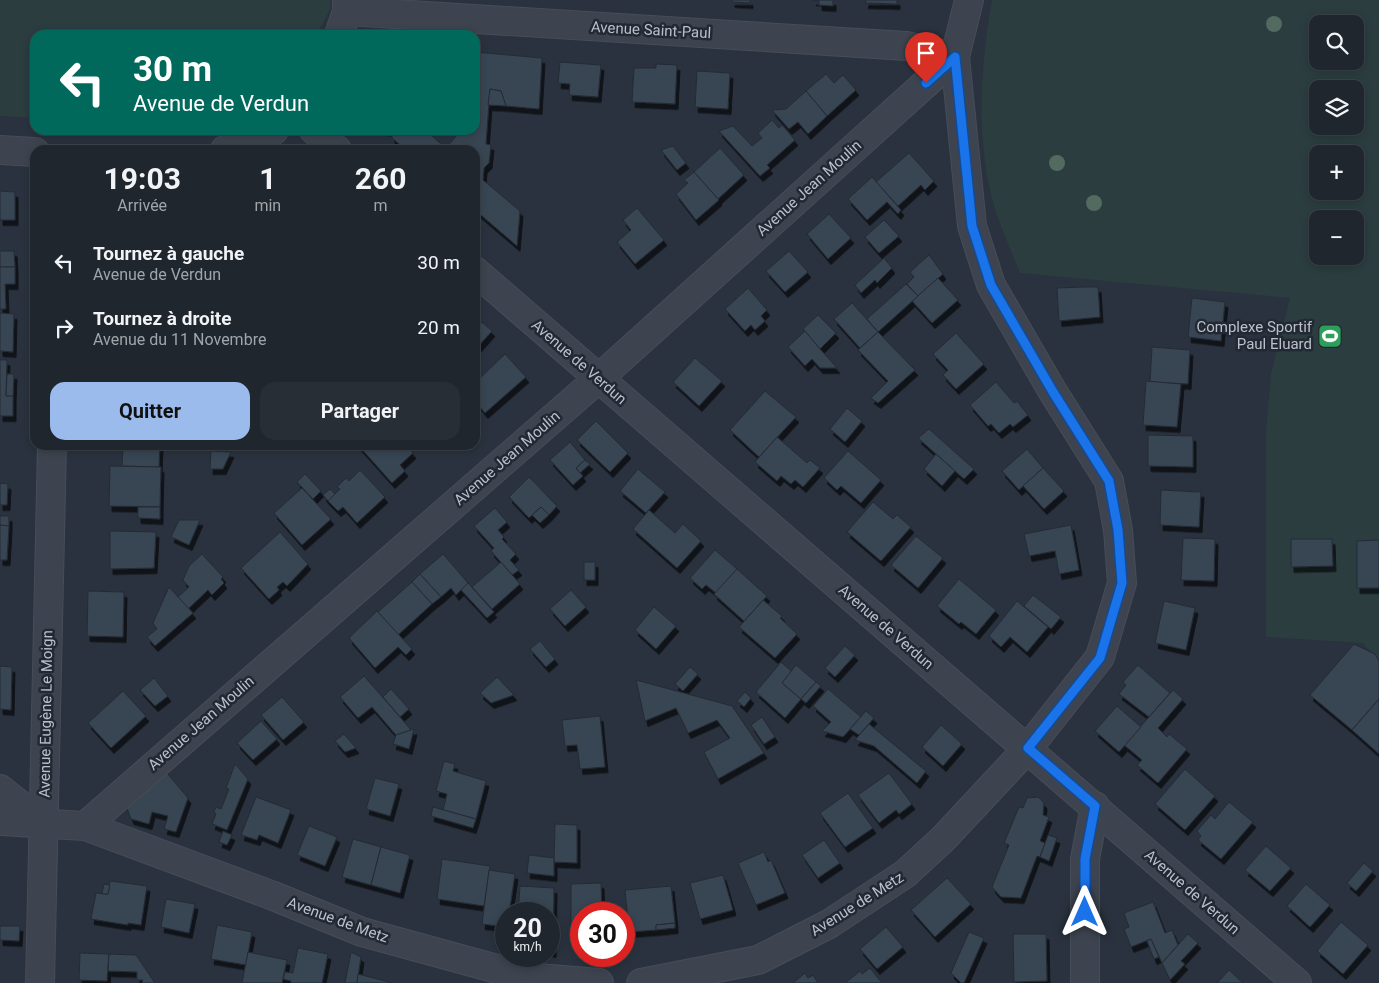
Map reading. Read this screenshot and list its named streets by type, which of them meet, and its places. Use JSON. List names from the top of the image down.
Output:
{
  "streets": {
    "street": [
      "Avenue Saint-Paul",
      "Avenue Jean Moulin",
      "Avenue de Verdun",
      "Avenue Eugène Le Moign",
      "Avenue de Metz"
    ]
  },
  "crossings": [
    ["Avenue Saint-Paul", "Avenue Jean Moulin"],
    ["Avenue Saint-Paul", "Avenue de Metz"],
    ["Avenue Jean Moulin", "Avenue de Verdun"],
    ["Avenue Jean Moulin", "Avenue de Metz"],
    ["Avenue de Verdun", "Avenue de Metz"]
  ],
  "places": {
    "sports": ["Complexe Sportif Paul Eluard"]
  },
  "page": {
    "map_buttons": ["+", "−"],
    "turn": ["30 m", "Avenue de Verdun"],
    "eta": [
      "19:03",
      "Arrivée",
      "1",
      "min",
      "260",
      "m"
    ],
    "list": [
      {
        "name": "Tournez à gauche",
        "note": "Avenue de Verdun",
        "value": "30 m"
      },
      {
        "name": "Tournez à droite",
        "note": "Avenue du 11 Novembre",
        "value": "20 m"
      }
    ],
    "buttons": ["Quitter", "Partager"],
    "speed": "20 km/h",
    "limit": "30"
  }
}
